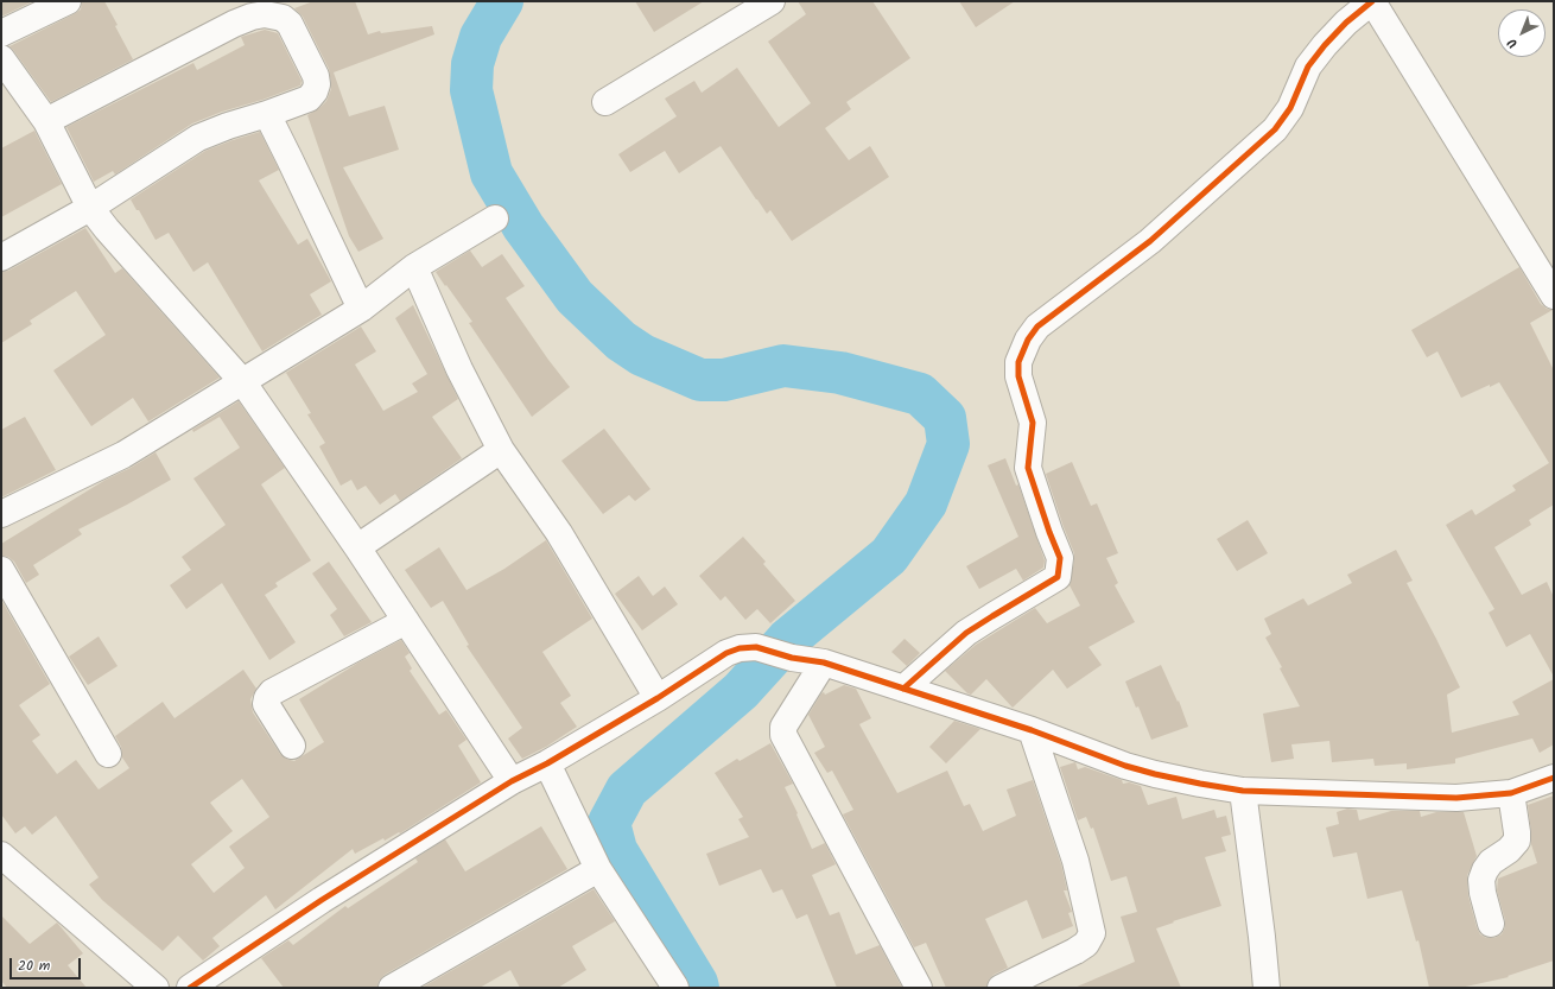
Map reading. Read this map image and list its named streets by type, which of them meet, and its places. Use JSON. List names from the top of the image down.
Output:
{
  "scale_bar": "20 m",
  "north": "bottom left"
}
